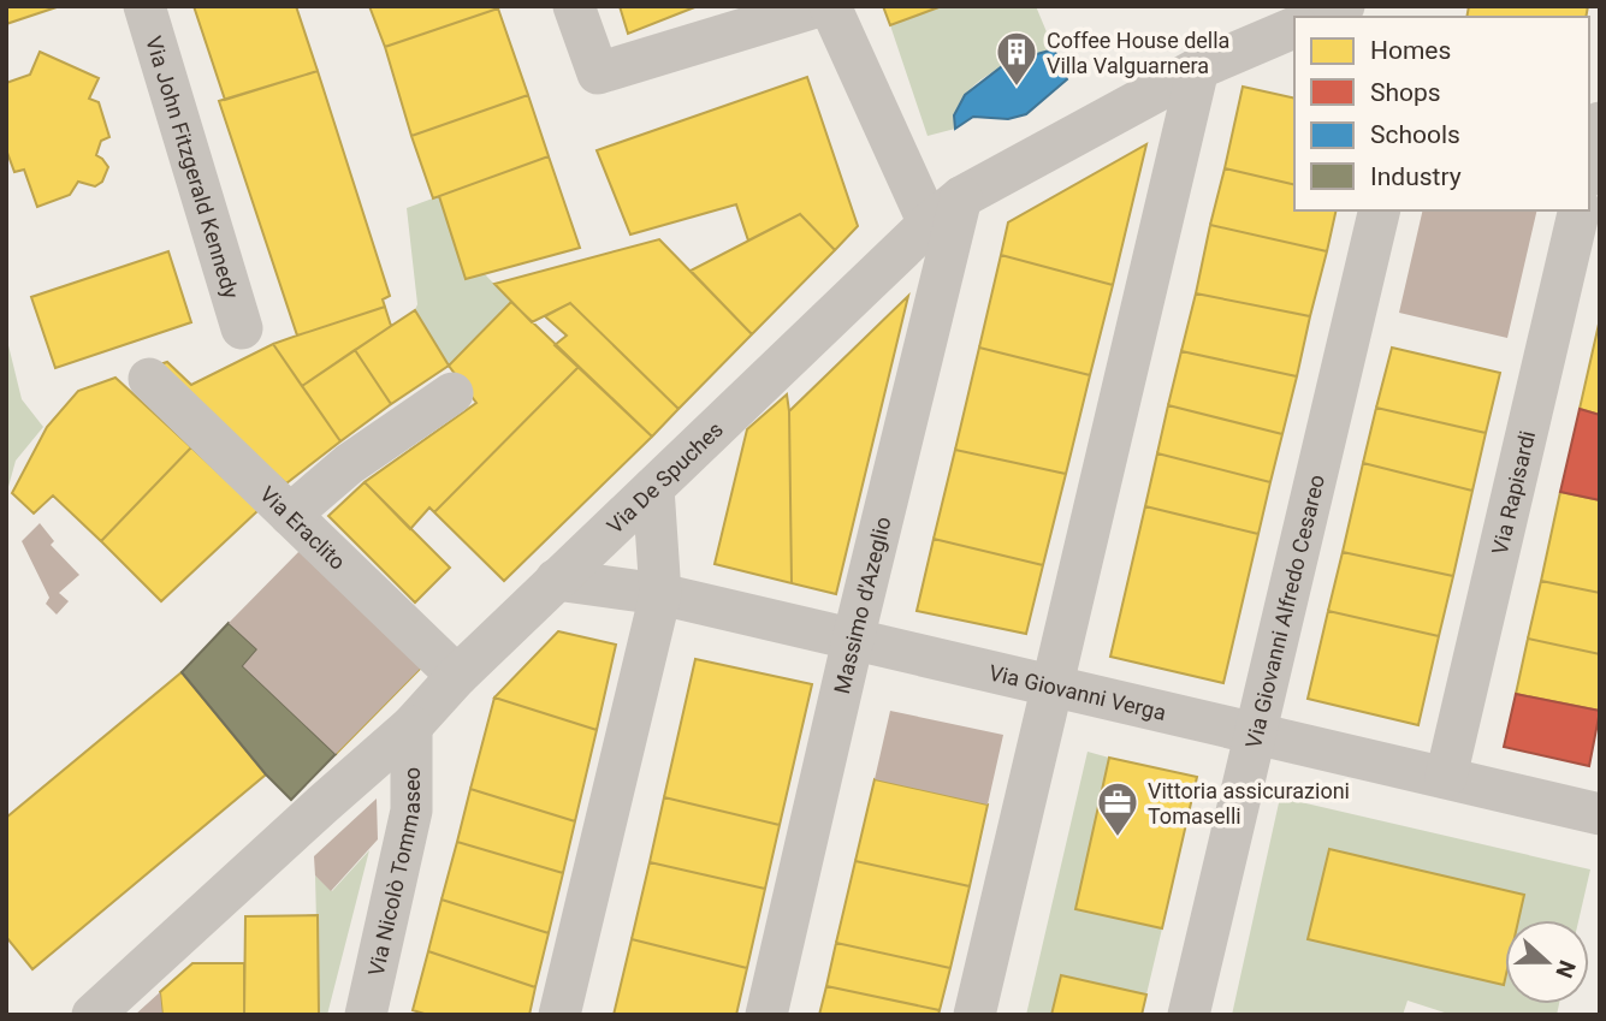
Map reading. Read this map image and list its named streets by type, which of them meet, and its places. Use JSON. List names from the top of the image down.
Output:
{
  "streets": {
    "street": [
      "Via John Fitzgerald Kennedy",
      "Via De Spuches",
      "Via Rapisardi",
      "Via Eraclito",
      "Massimo d'Azeglio",
      "Via Giovanni Alfredo Cesareo",
      "Via Giovanni Verga",
      "Via Nicolò Tommaseo"
    ]
  },
  "crossings": [
    ["Via De Spuches", "Via Eraclito"],
    ["Via De Spuches", "Massimo d'Azeglio"],
    ["Via De Spuches", "Via Giovanni Verga"],
    ["Via De Spuches", "Via Nicolò Tommaseo"],
    ["Via Rapisardi", "Via Giovanni Verga"],
    ["Massimo d'Azeglio", "Via Giovanni Verga"],
    ["Via Giovanni Alfredo Cesareo", "Via Giovanni Verga"]
  ],
  "places": {
    "building": ["Coffee House della Villa Valguarnera"],
    "office": ["Vittoria assicurazioni Tomaselli"]
  },
  "legend": [
    "Homes",
    "Shops",
    "Schools",
    "Industry"
  ],
  "north": "right"
}
